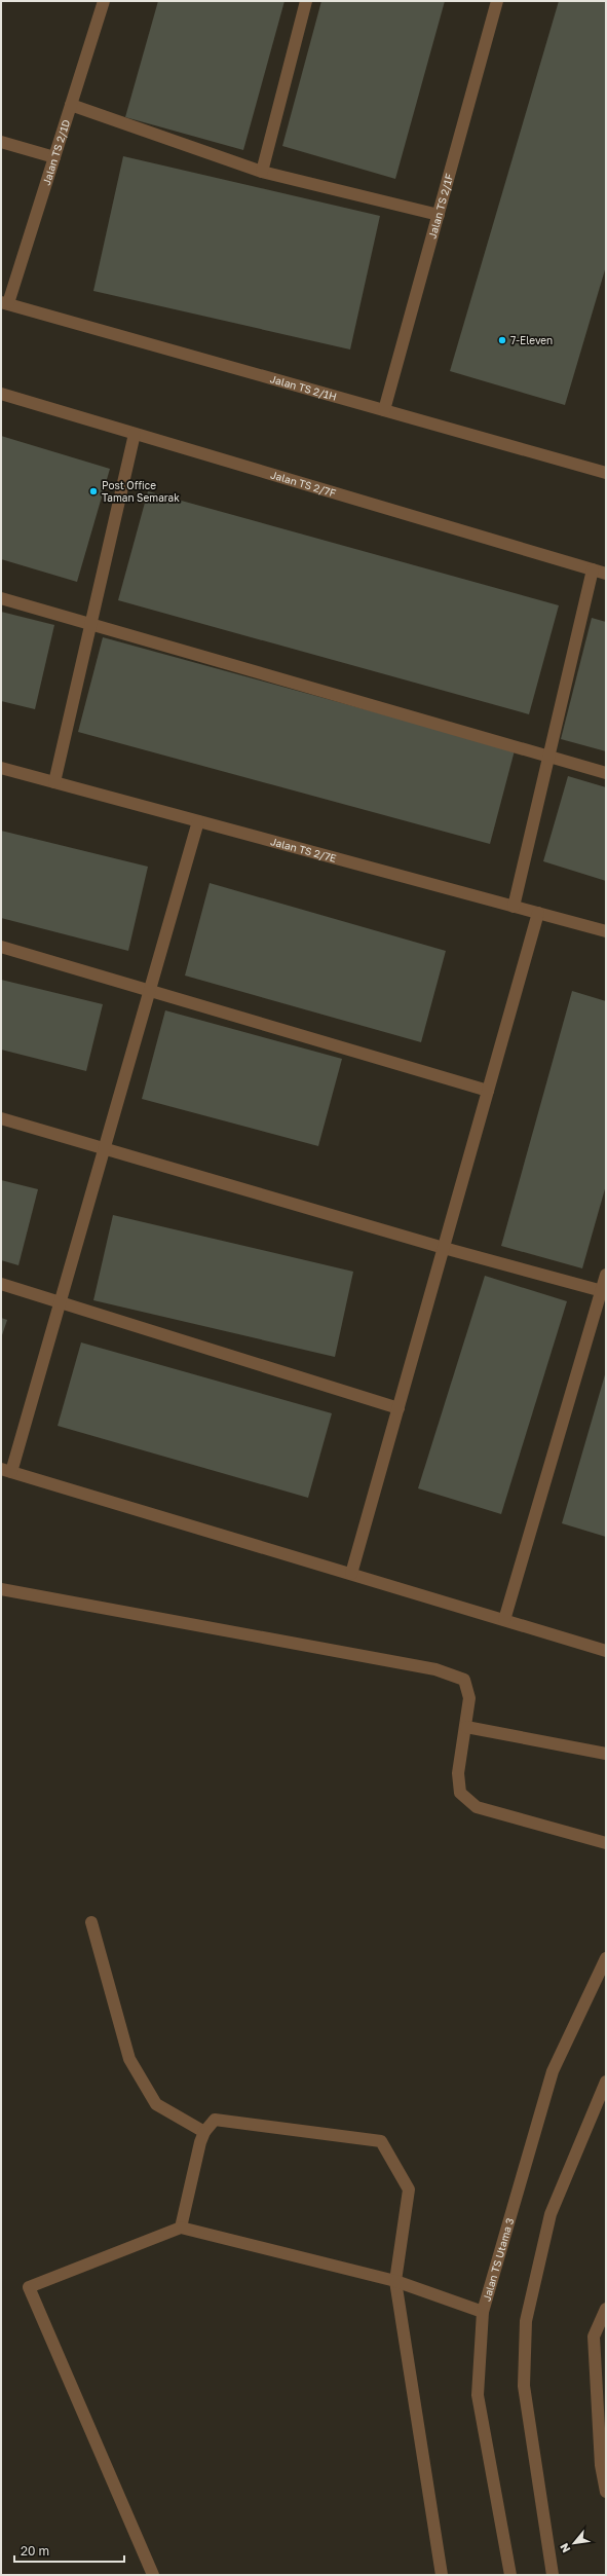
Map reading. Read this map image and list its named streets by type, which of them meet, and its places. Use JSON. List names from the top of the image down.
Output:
{
  "streets": {
    "street": [
      "Jalan TS 2/1D",
      "Jalan TS 2/1F",
      "Jalan TS 2/1H",
      "Jalan TS 2/7F",
      "Jalan TS 2/7E",
      "Jalan TS Utama 3"
    ]
  },
  "crossings": [
    ["Jalan TS 2/1D", "Jalan TS 2/1H"],
    ["Jalan TS 2/1F", "Jalan TS 2/1H"]
  ],
  "places": ["7-Eleven", "Post Office Taman Semarak"],
  "scale_bar": "20 m",
  "north": "bottom left"
}
